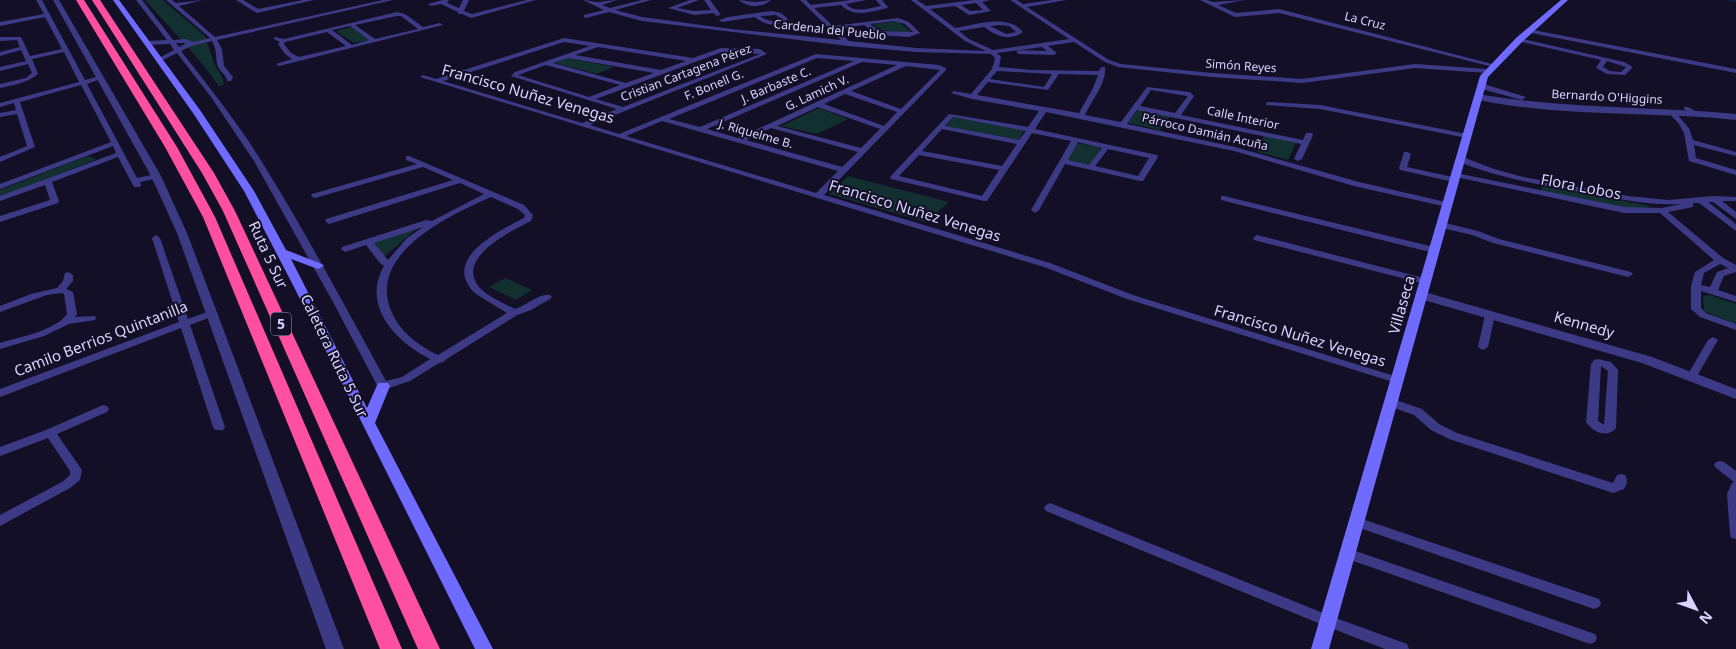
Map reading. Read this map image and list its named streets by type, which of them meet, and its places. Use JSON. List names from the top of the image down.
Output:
{
  "streets": {
    "highway": ["Ruta 5 Sur", "5"],
    "main road": ["Villaseca", "Caletera Ruta 5 Sur"],
    "street": [
      "La Cruz",
      "Cardenal del Pueblo",
      "Simón Reyes",
      "Cristian Cartagena Pérez",
      "F. Bonell G.",
      "J. Barbaste C.",
      "G. Lamich V.",
      "Francisco Nuñez Venegas",
      "Bernardo O'Higgins",
      "Calle Interior",
      "Párroco Damián Acuña",
      "J. Riquelme B.",
      "Flora Lobos",
      "Kennedy",
      "Camilo Berrios Quintanilla"
    ]
  },
  "crossings": [
    ["La Cruz", "Simón Reyes"],
    ["La Cruz", "Villaseca"],
    ["Cardenal del Pueblo", "Simón Reyes"],
    ["Simón Reyes", "Villaseca"],
    ["Cristian Cartagena Pérez", "Francisco Nuñez Venegas"],
    ["F. Bonell G.", "J. Barbaste C."],
    ["F. Bonell G.", "Francisco Nuñez Venegas"],
    ["F. Bonell G.", "J. Riquelme B."],
    ["J. Barbaste C.", "J. Riquelme B."],
    ["G. Lamich V.", "J. Riquelme B."],
    ["Francisco Nuñez Venegas", "Villaseca"],
    ["Bernardo O'Higgins", "Villaseca"],
    ["Calle Interior", "Párroco Damián Acuña"],
    ["Párroco Damián Acuña", "Villaseca"],
    ["Flora Lobos", "Villaseca"],
    ["Villaseca", "Kennedy"]
  ],
  "north": "bottom right"
}
